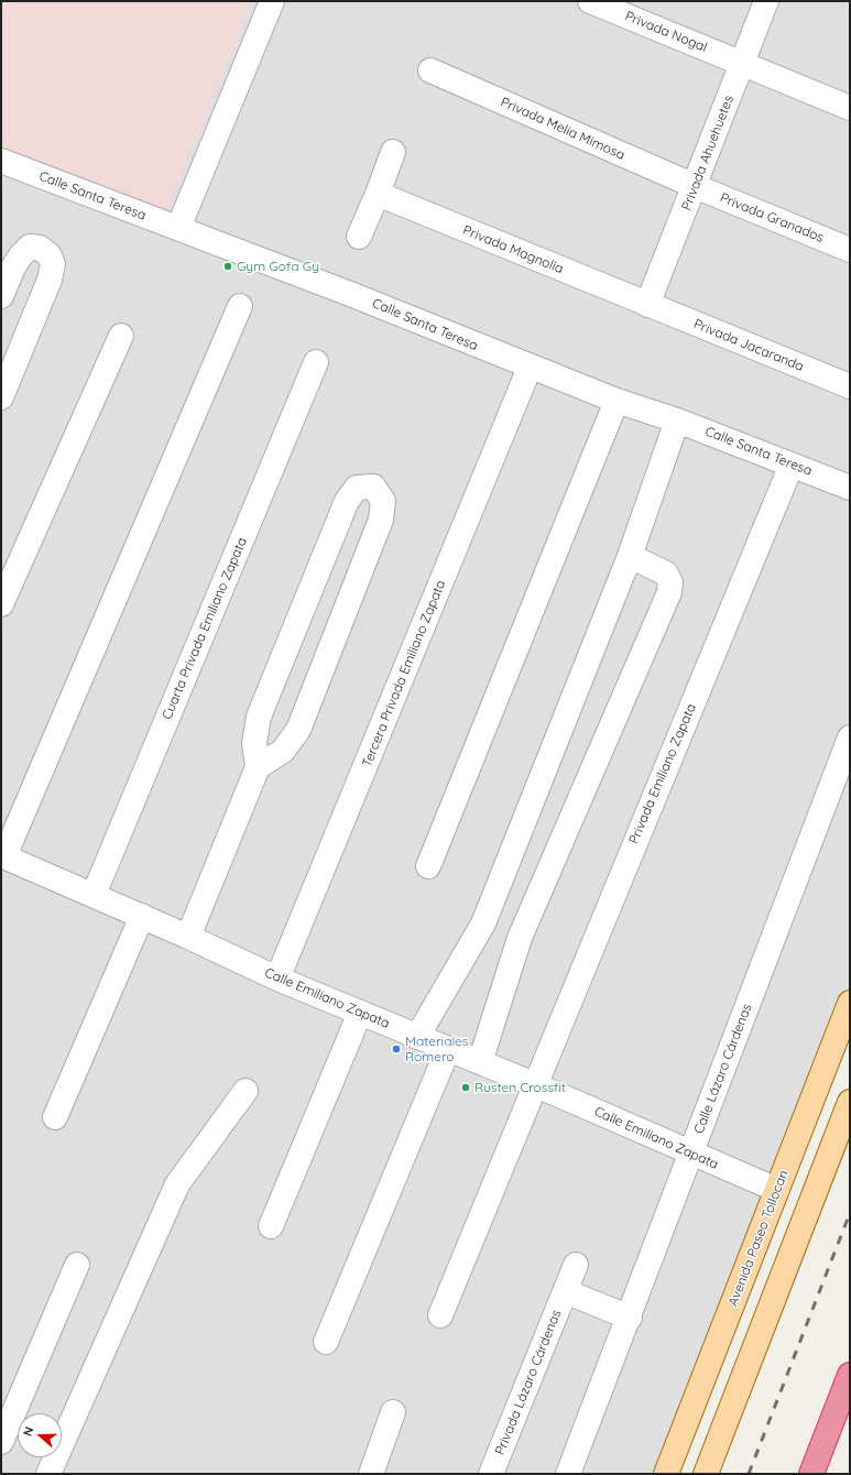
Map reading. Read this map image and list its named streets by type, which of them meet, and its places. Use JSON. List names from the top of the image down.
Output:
{
  "streets": {
    "main road": ["Avenida Paseo Tollocan"],
    "street": [
      "Privada Nogal",
      "Privada Melia Mimosa",
      "Privada Ahuehuetes",
      "Calle Santa Teresa",
      "Privada Granados",
      "Privada Magnolia",
      "Privada Jacaranda",
      "Cuarta Privada Emiliano Zapata",
      "Tercera Privada Emiliano Zapata",
      "Privada Emiliano Zapata",
      "Calle Emiliano Zapata",
      "Calle Lázaro Cárdenas",
      "Privada Lázaro Cárdenas"
    ]
  },
  "crossings": [
    ["Privada Nogal", "Privada Ahuehuetes"],
    ["Privada Melia Mimosa", "Privada Ahuehuetes"],
    ["Privada Melia Mimosa", "Privada Granados"],
    ["Privada Ahuehuetes", "Privada Granados"],
    ["Privada Ahuehuetes", "Privada Magnolia"],
    ["Privada Ahuehuetes", "Privada Jacaranda"],
    ["Calle Santa Teresa", "Tercera Privada Emiliano Zapata"],
    ["Calle Santa Teresa", "Privada Emiliano Zapata"],
    ["Privada Magnolia", "Privada Jacaranda"],
    ["Cuarta Privada Emiliano Zapata", "Calle Emiliano Zapata"],
    ["Tercera Privada Emiliano Zapata", "Calle Emiliano Zapata"],
    ["Privada Emiliano Zapata", "Calle Emiliano Zapata"],
    ["Calle Emiliano Zapata", "Calle Lázaro Cárdenas"],
    ["Calle Emiliano Zapata", "Avenida Paseo Tollocan"]
  ],
  "places": ["Gym Gofa Gy", "Materiales Romero", "Rusten Crossfit"],
  "north": "left"
}
